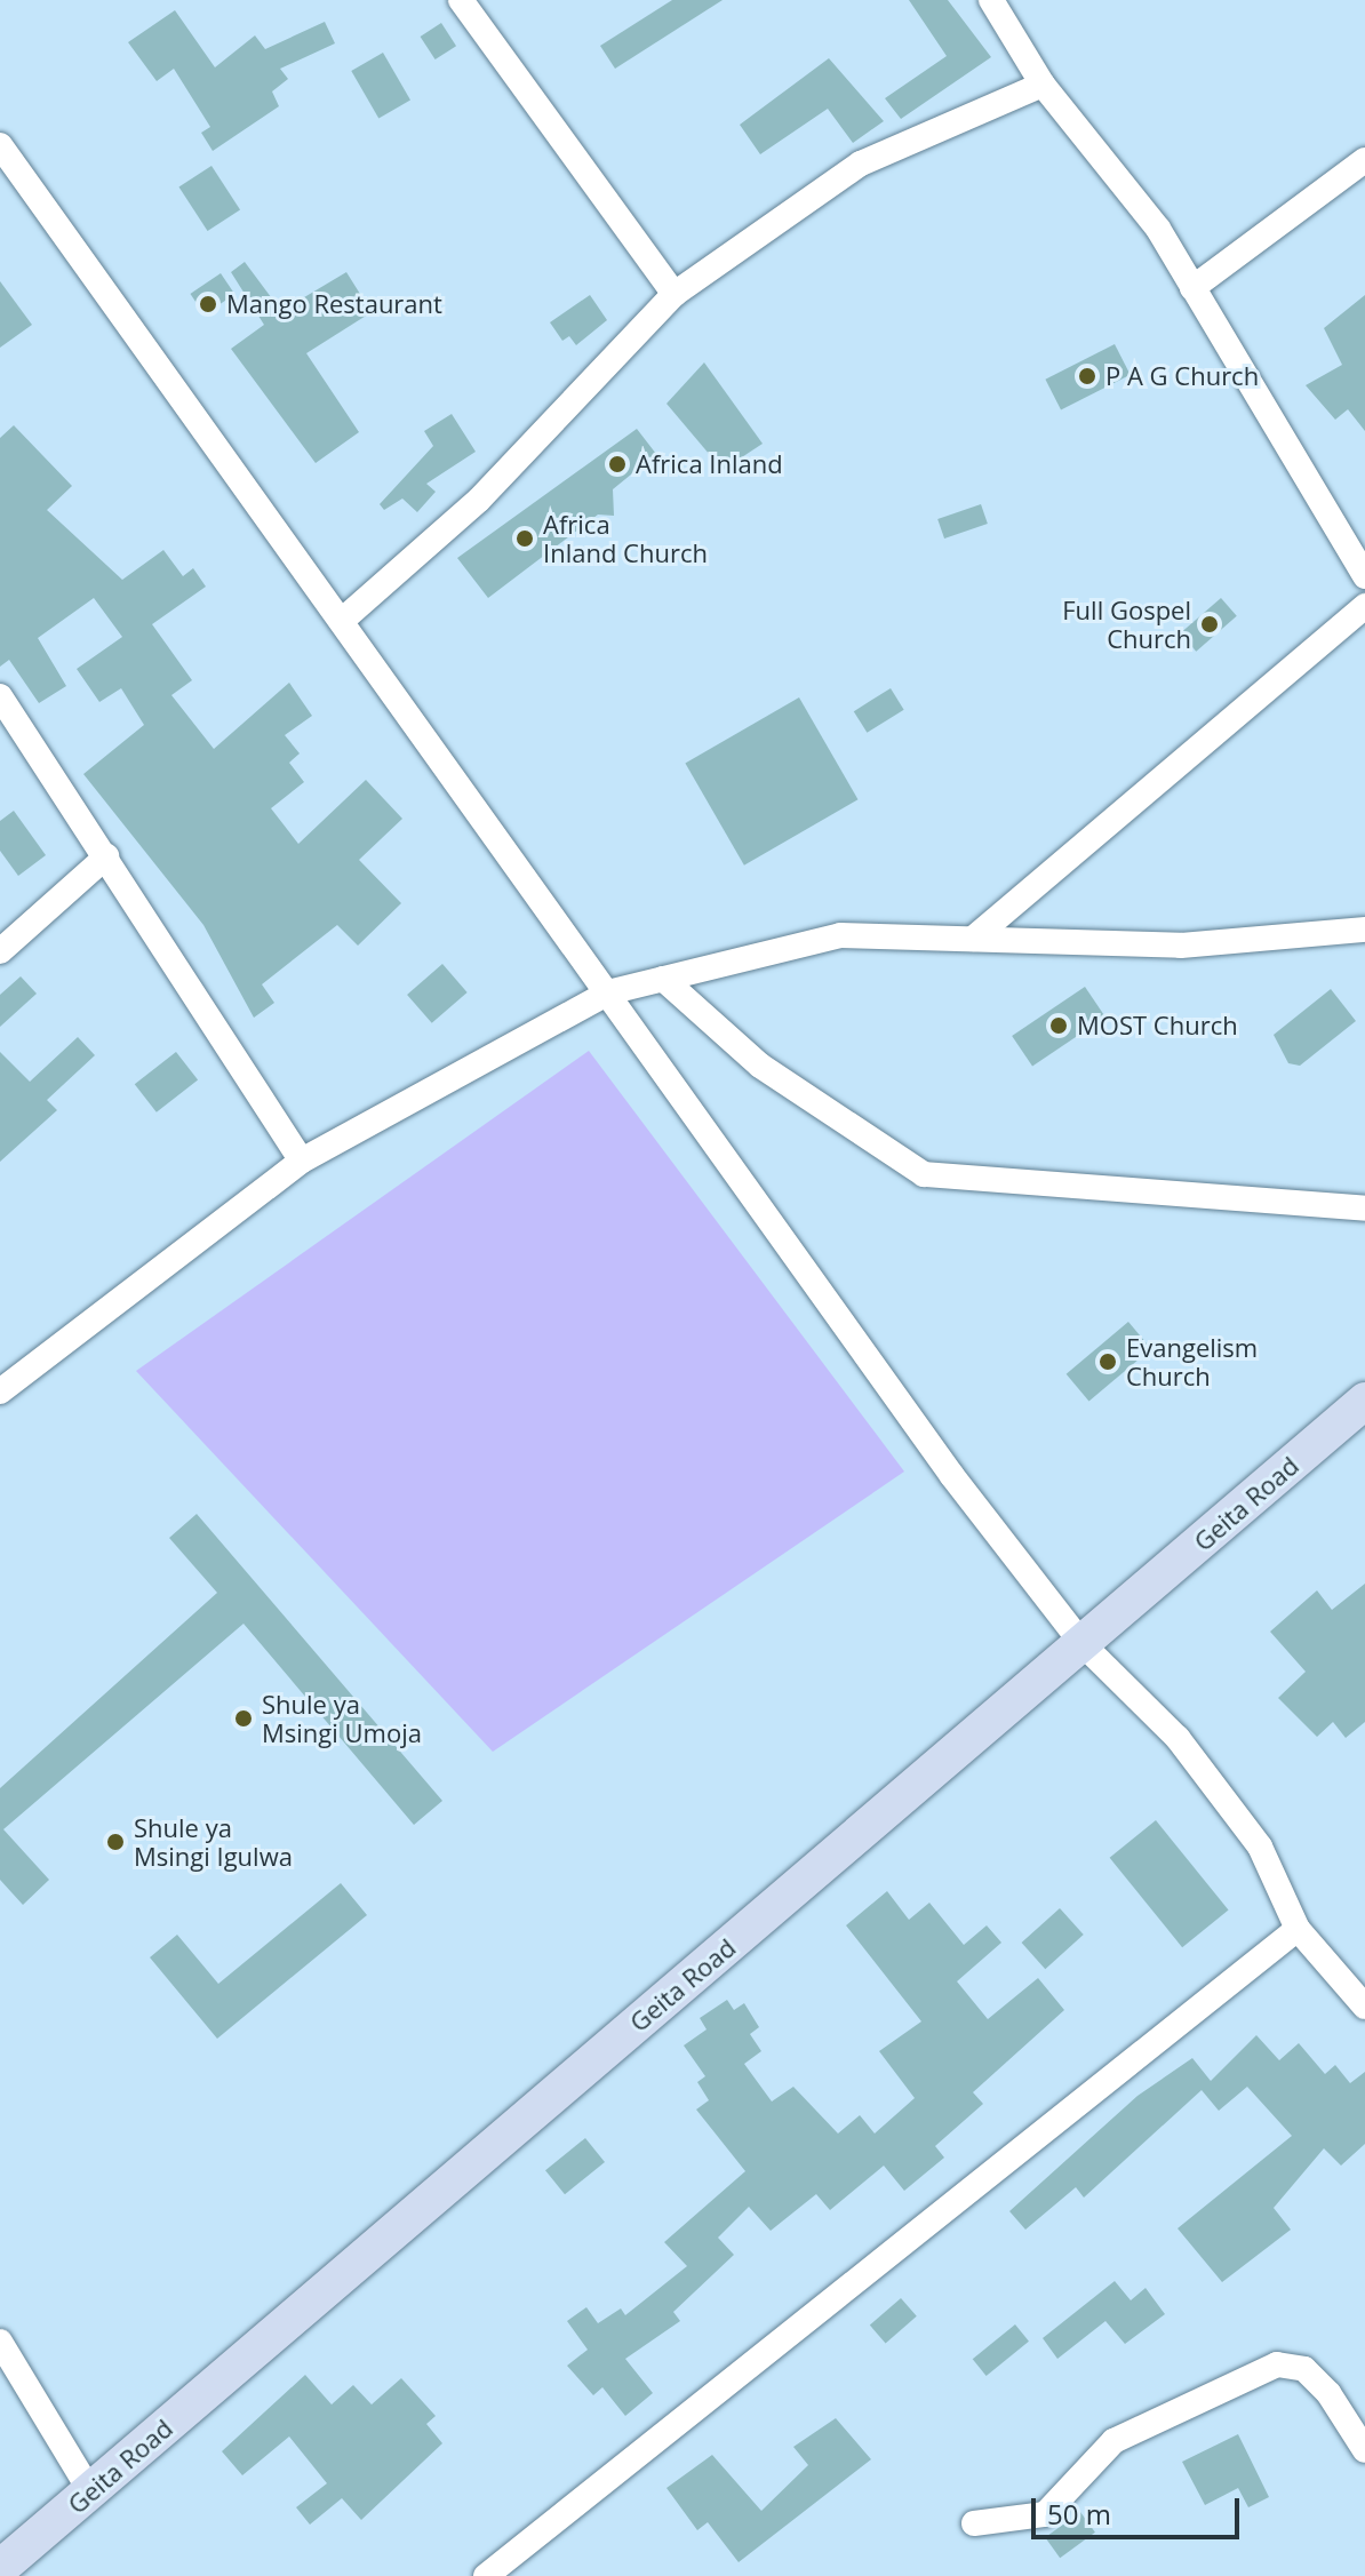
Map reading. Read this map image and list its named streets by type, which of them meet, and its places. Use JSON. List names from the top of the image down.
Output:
{
  "streets": {
    "main road": ["Geita Road"]
  },
  "places": [
    "Mango Restaurant",
    "P A G Church",
    "Africa Inland",
    "Africa Inland Church",
    "Full Gospel Church",
    "MOST Church",
    "Evangelism Church",
    "Shule ya Msingi Umoja",
    "Shule ya Msingi Igulwa"
  ],
  "scale_bar": "50 m"
}
